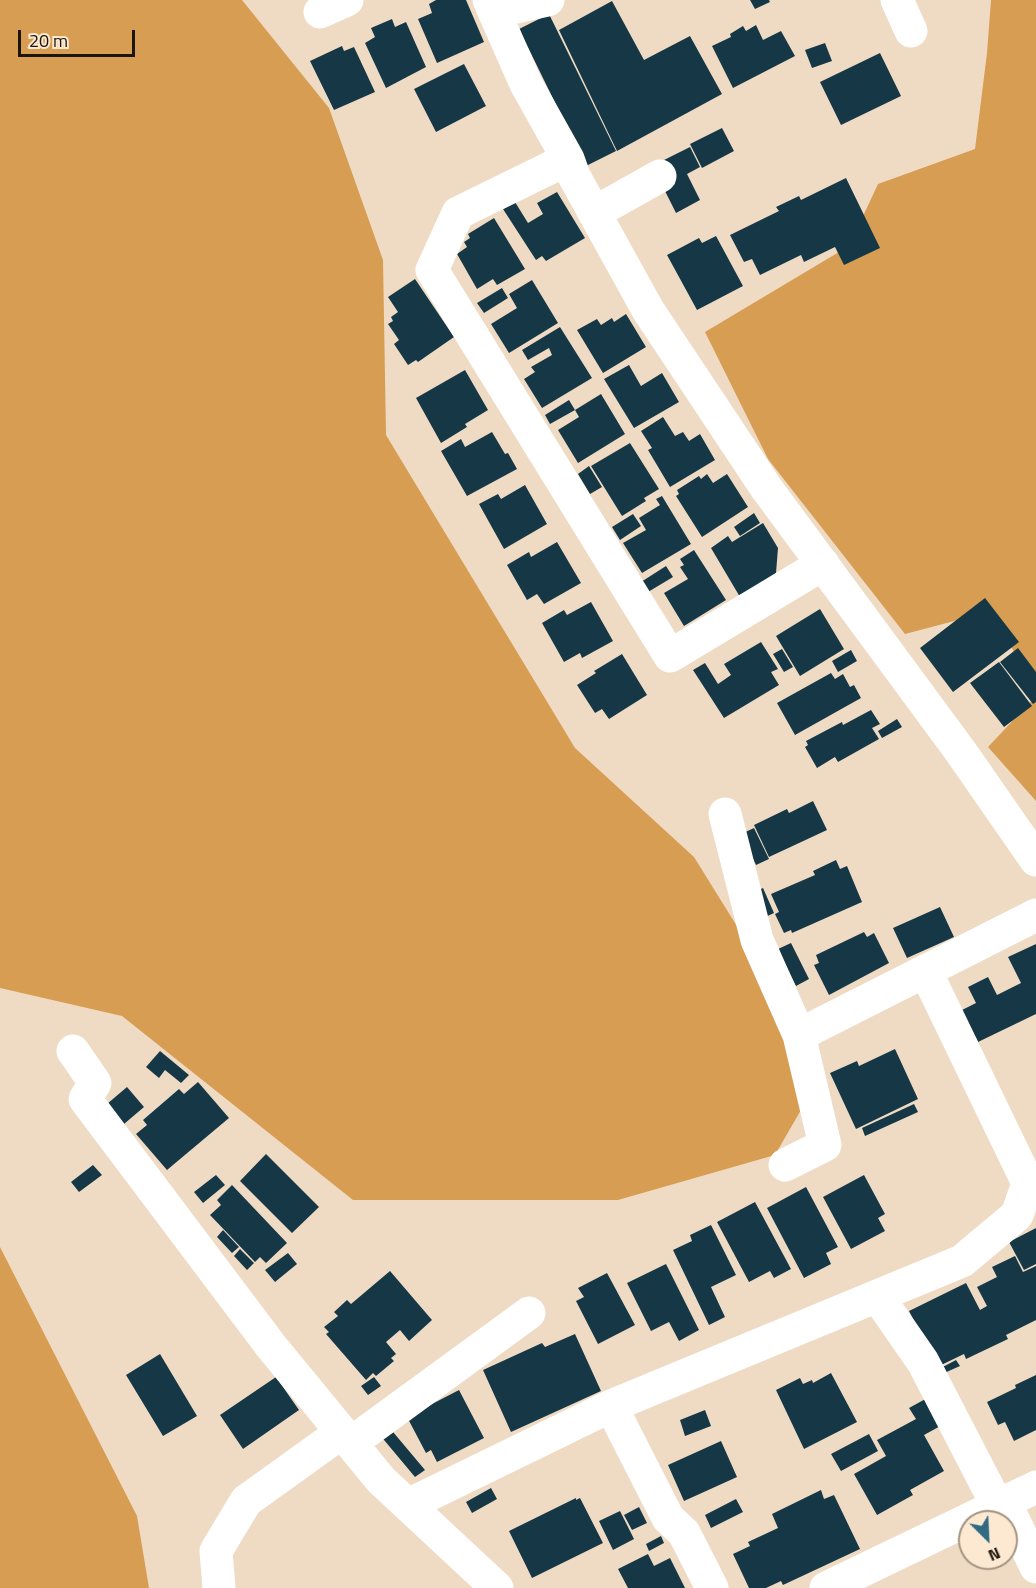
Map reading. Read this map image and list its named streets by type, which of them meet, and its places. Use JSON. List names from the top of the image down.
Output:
{
  "scale_bar": "20 m",
  "north": "bottom right"
}
